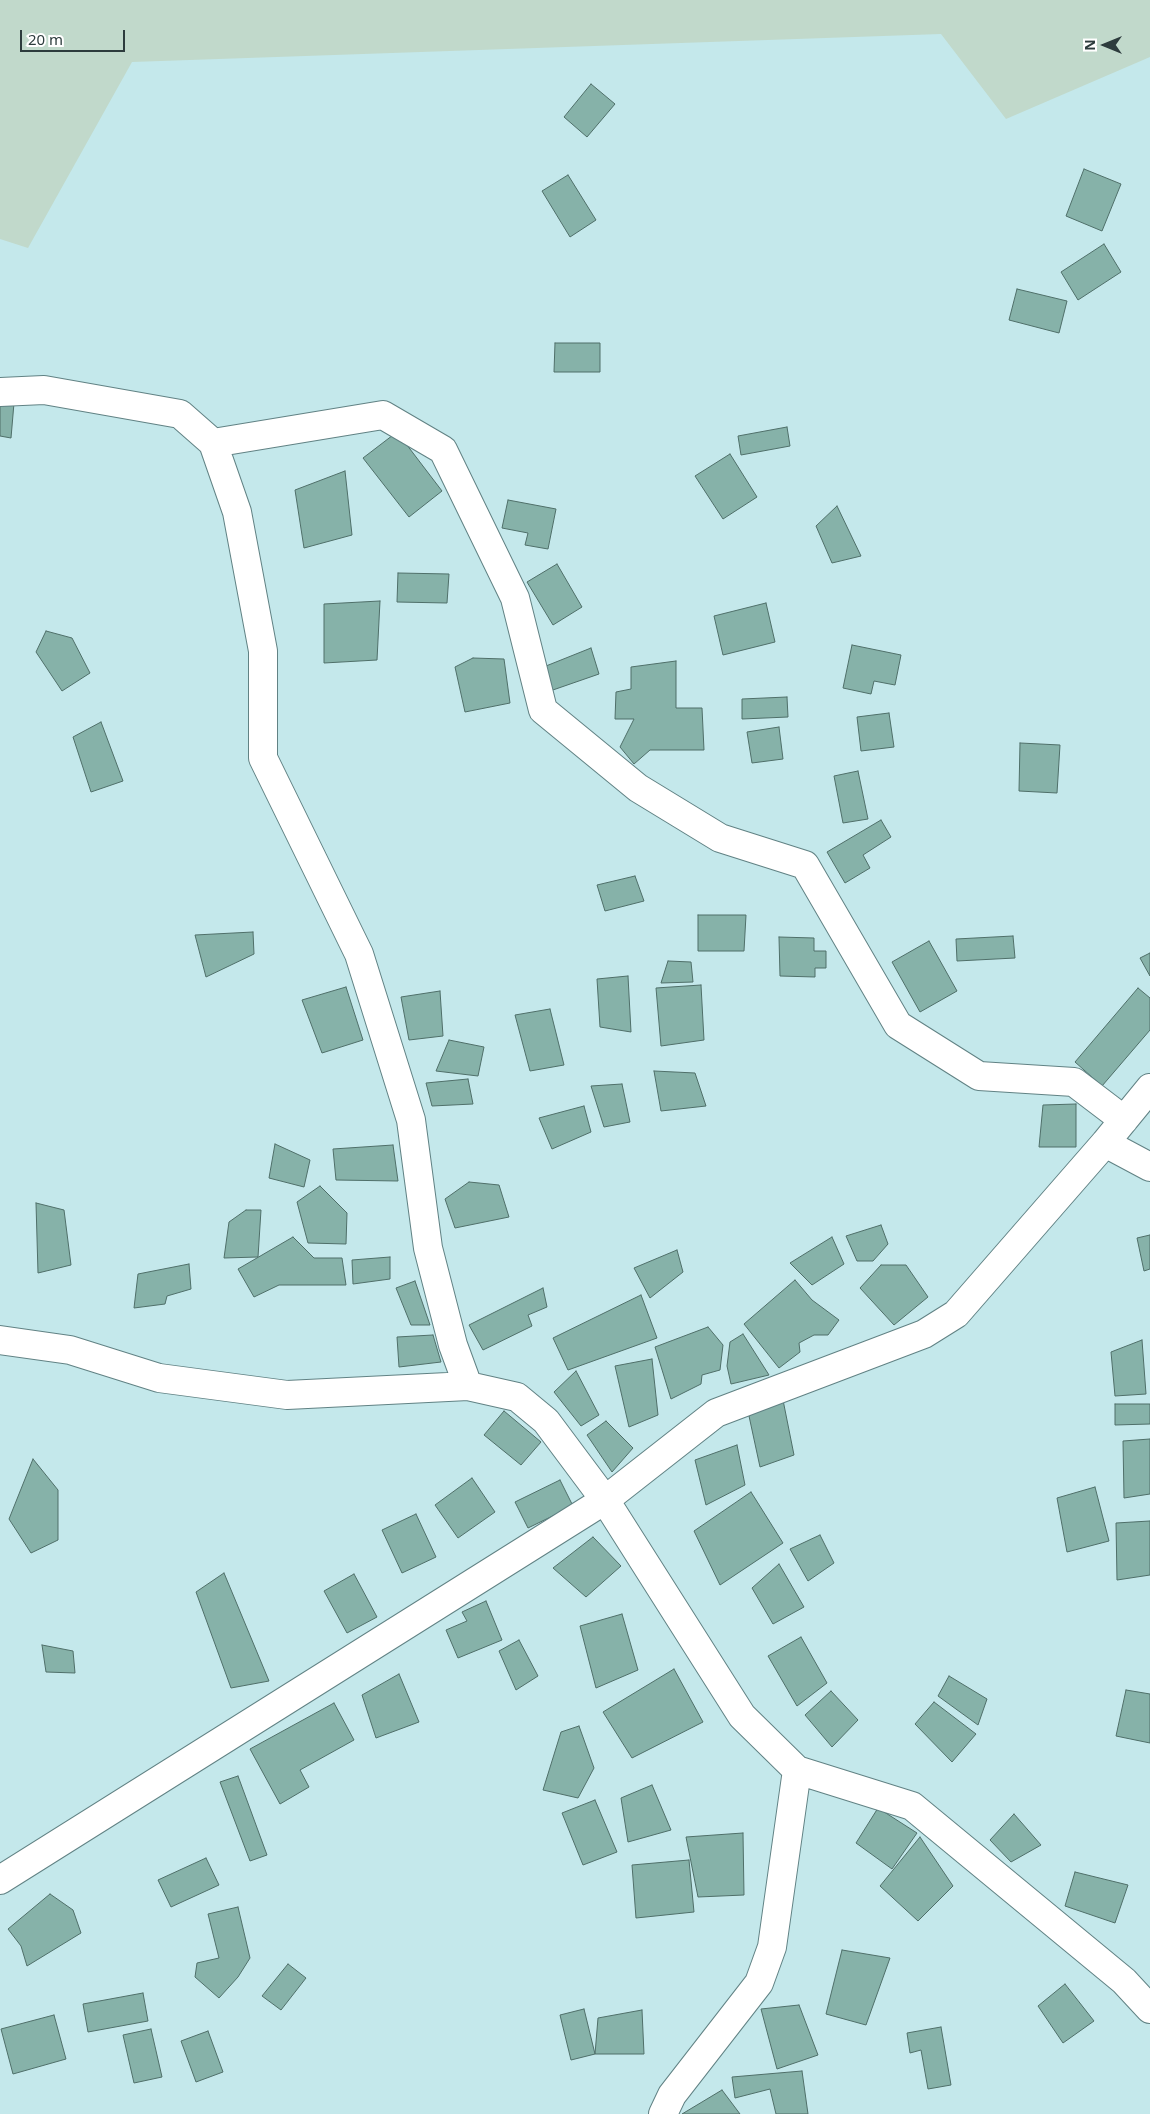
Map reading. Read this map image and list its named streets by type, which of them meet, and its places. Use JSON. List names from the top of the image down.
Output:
{
  "scale_bar": "20 m",
  "north": "left"
}
